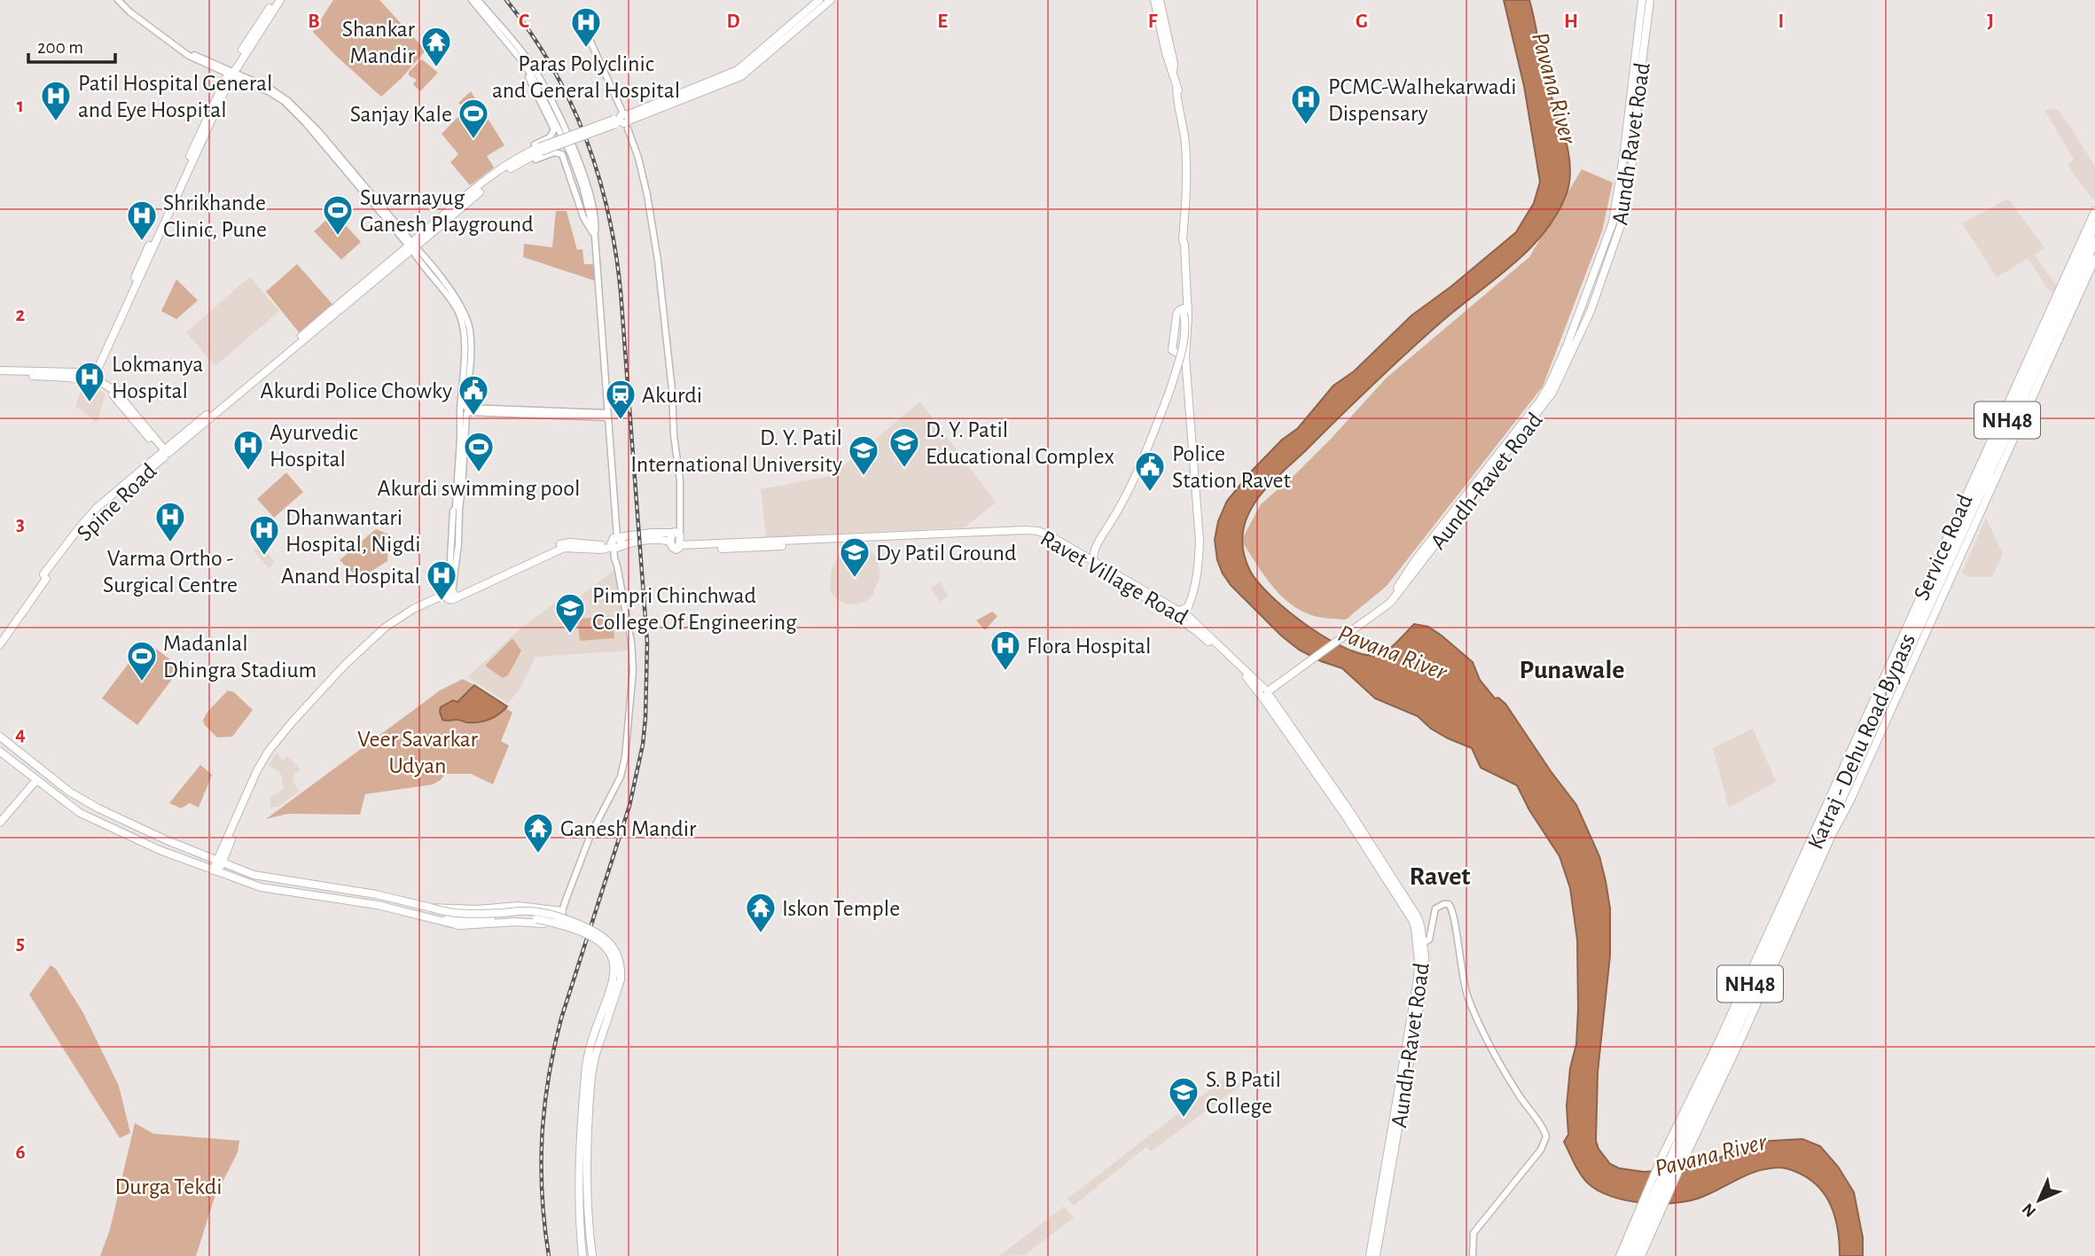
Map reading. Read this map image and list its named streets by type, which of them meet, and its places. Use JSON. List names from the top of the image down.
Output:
{
  "streets": {
    "highway": ["NH48", "Katraj - Dehu Road Bypass"],
    "main road": [
      "Aundh Ravet Road",
      "Aundh-Ravet Road",
      "Service Road",
      "Ravet Village Road"
    ]
  },
  "crossings": [
    ["Aundh Ravet Road", "Aundh-Ravet Road"],
    ["Aundh-Ravet Road", "Ravet Village Road"],
    ["Service Road", "Katraj - Dehu Road Bypass"]
  ],
  "districts": ["Punawale", "Ravet"],
  "water": ["Pavana River"],
  "parks": ["Veer Savarkar Udyan", "Durga Tekdi"],
  "places": {
    "hospital": [
      "Paras Polyclinic and General Hospital",
      "Patil Hospital General and Eye Hospital",
      "PCMC-Walhekarwadi Dispensary",
      "Shrikhande Clinic, Pune",
      "Lokmanya Hospital",
      "Ayurvedic Hospital",
      "Varma Ortho - Surgical Centre",
      "Dhanwantari Hospital, Nigdi",
      "Anand Hospital",
      "Flora Hospital"
    ],
    "temple": ["Shankar Mandir", "Ganesh Mandir", "Iskon Temple"],
    "sports": [
      "Sanjay Kale",
      "Suvarnayug Ganesh Playground",
      "Akurdi swimming pool",
      "Madanlal Dhingra Stadium"
    ],
    "public building": ["Akurdi Police Chowky", "Police Station Ravet"],
    "station": ["Akurdi"],
    "school or university": [
      "D. Y. Patil Educational Complex",
      "D. Y. Patil International University",
      "Dy Patil Ground",
      "Pimpri Chinchwad College Of Engineering",
      "S. B Patil College"
    ]
  },
  "scale_bar": "200 m",
  "north": "bottom left",
  "grid": {
    "columns": [
      "B",
      "C",
      "D",
      "E",
      "F",
      "G",
      "H",
      "I",
      "J"
    ],
    "rows": [
      "1",
      "2",
      "3",
      "4",
      "5",
      "6"
    ]
  }
}
